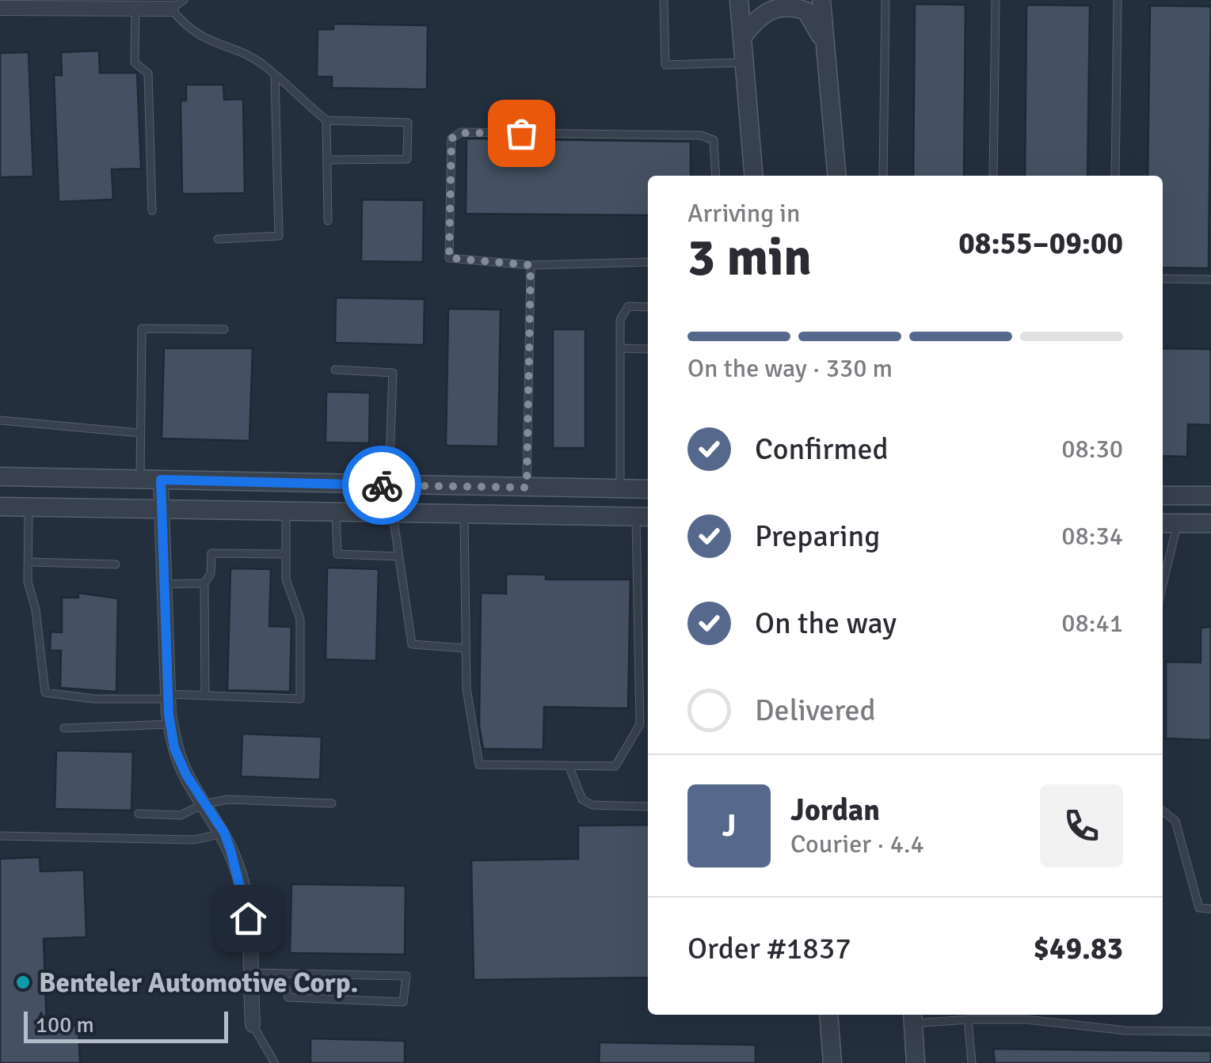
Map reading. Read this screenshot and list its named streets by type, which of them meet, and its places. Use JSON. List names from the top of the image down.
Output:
{
  "places": ["Benteler Automotive Corp."],
  "scale_bar": "100 m",
  "page": {
    "heading": ["3 min", "Arriving in", "08:55–09:00"],
    "panel": [
      "Jordan",
      "Courier · 4.4",
      "Order #1837",
      "$49.83"
    ],
    "bar": "On the way · 330 m",
    "list": [
      ["Confirmed", "08:30"],
      ["Preparing", "08:34"],
      ["On the way", "08:41"],
      "Delivered"
    ],
    "round": "J",
    "scale": "100 m"
  }
}
